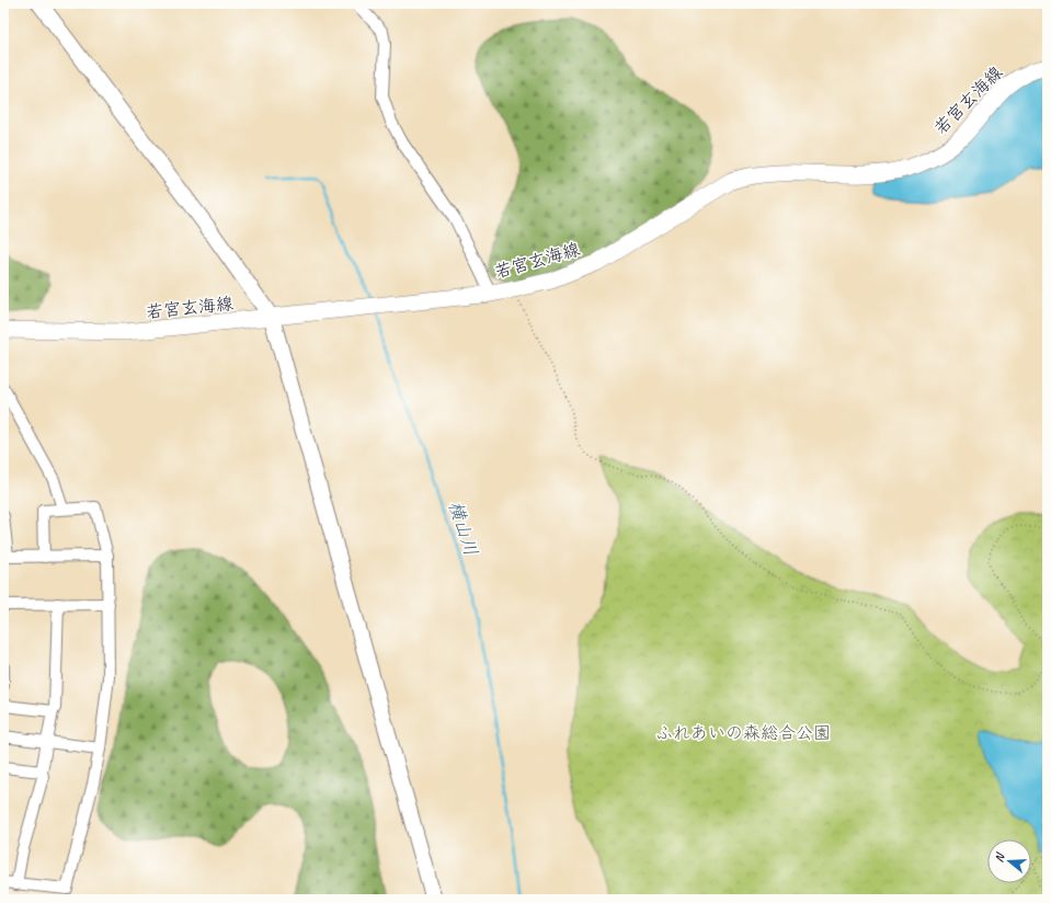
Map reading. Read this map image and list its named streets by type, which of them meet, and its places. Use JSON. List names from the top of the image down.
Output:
{
  "streets": {
    "main road": ["若宮玄海線"]
  },
  "water": ["横山川"],
  "parks": ["ふれあいの森総合公園"],
  "north": "left"
}
